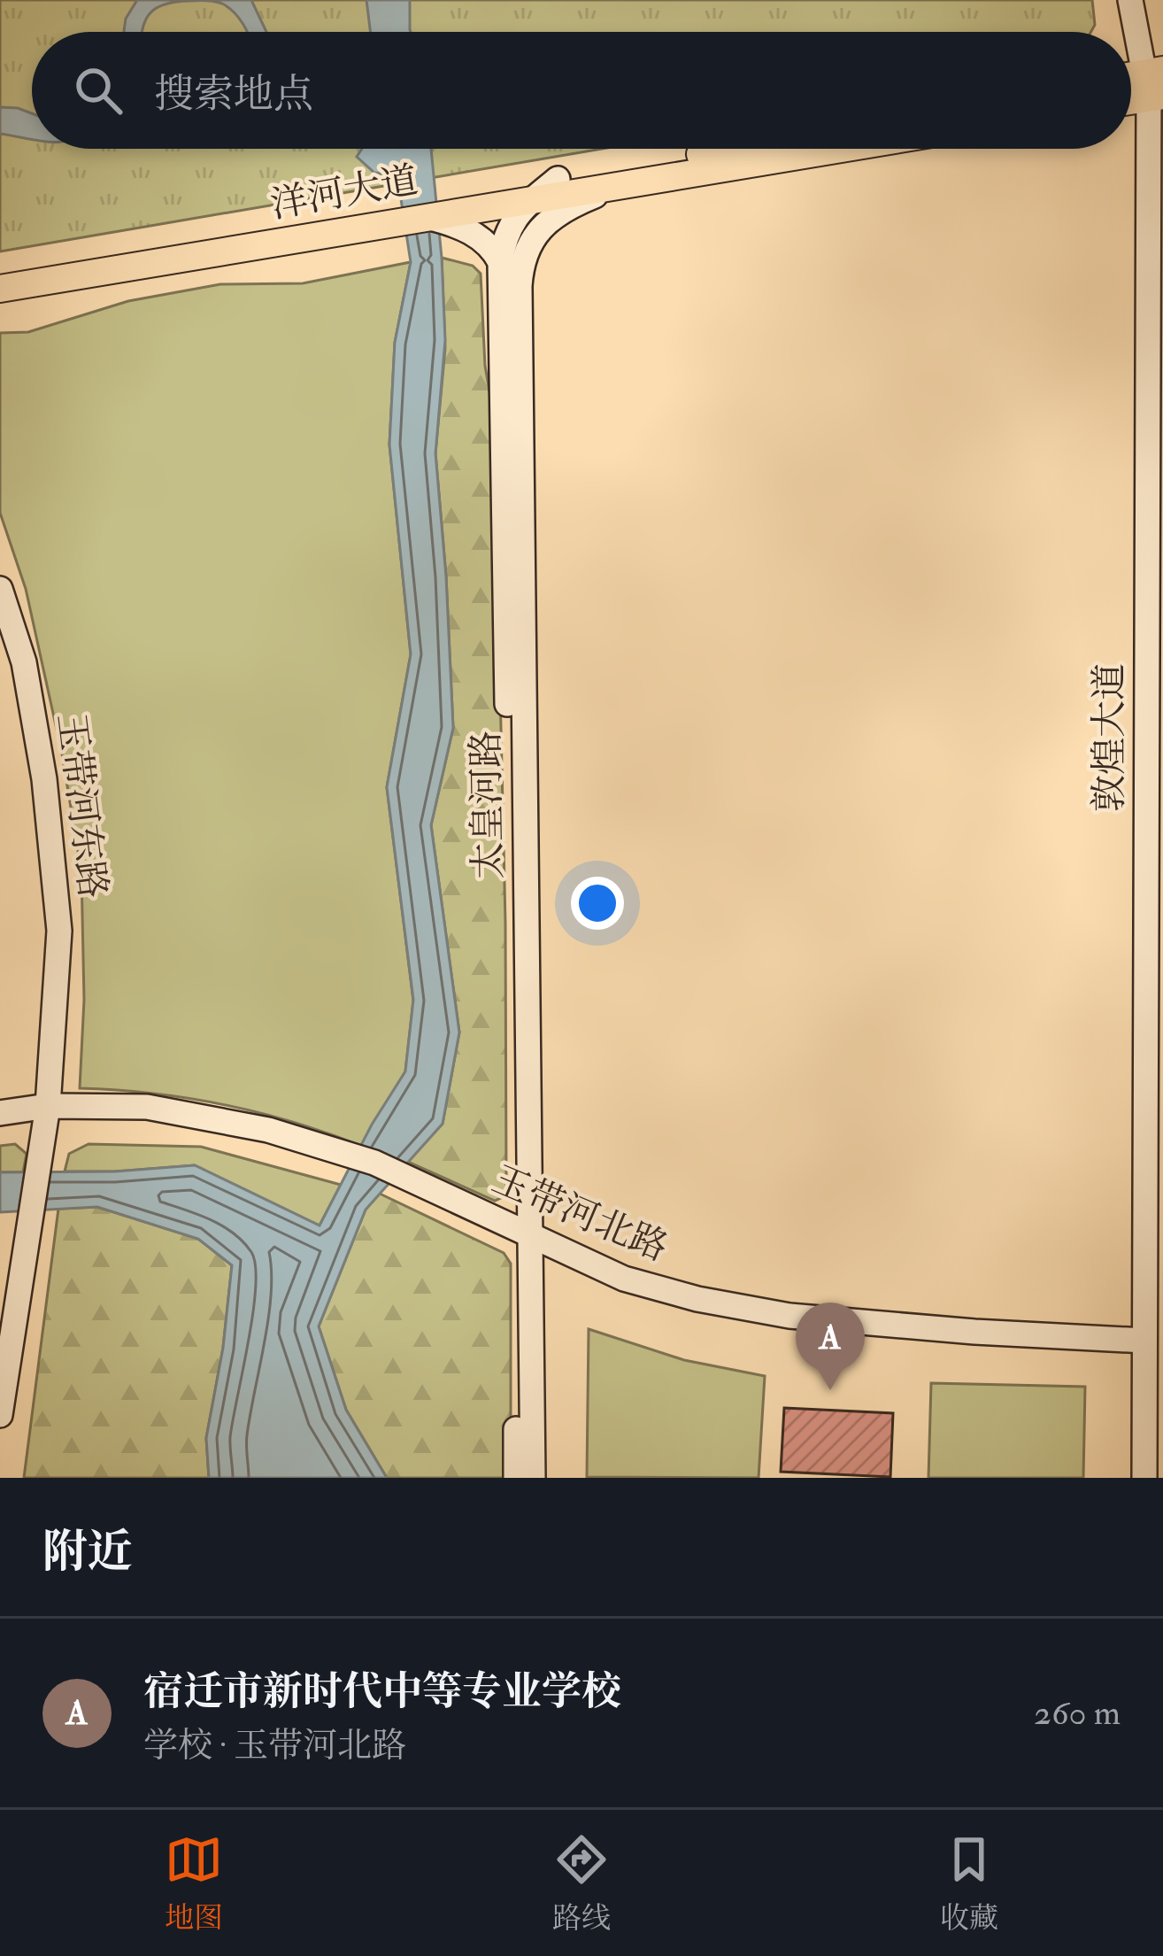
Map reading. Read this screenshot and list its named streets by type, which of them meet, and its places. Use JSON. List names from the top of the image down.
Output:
{
  "streets": {
    "main road": ["洋河大道"],
    "street": [
      "敦煌大道",
      "太皇河路",
      "玉带河东路",
      "玉带河北路"
    ]
  },
  "crossings": [
    ["洋河大道", "太皇河路"],
    ["敦煌大道", "玉带河北路"],
    ["太皇河路", "玉带河北路"],
    ["玉带河东路", "玉带河北路"]
  ],
  "page": {
    "search": "搜索地点",
    "pins": "A",
    "heading": "附近",
    "list": [
      {
        "mark": "A",
        "name": "宿迁市新时代中等专业学校",
        "note": "学校 · 玉带河北路",
        "value": "260 m"
      }
    ],
    "nav": ["地图", "路线", "收藏"]
  }
}
